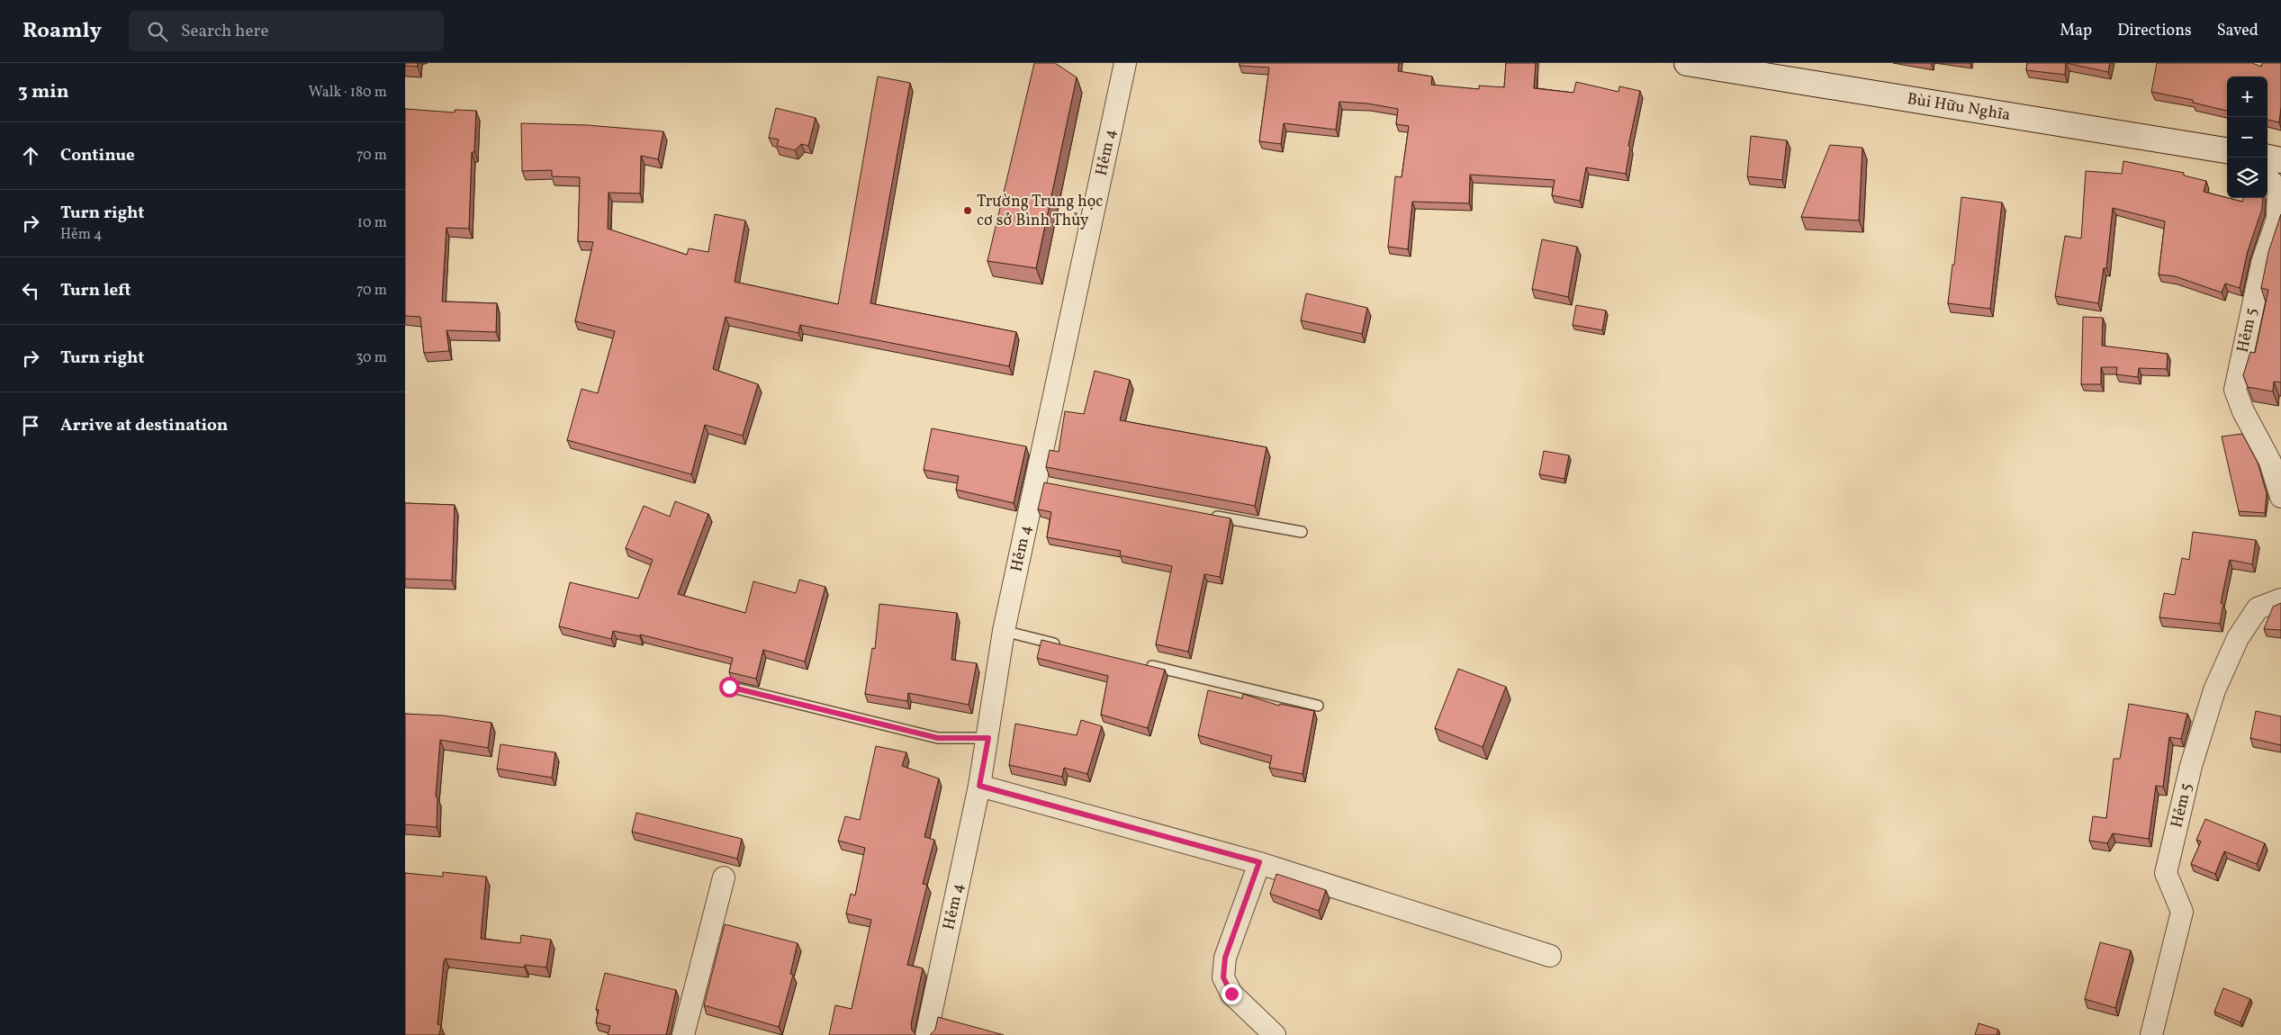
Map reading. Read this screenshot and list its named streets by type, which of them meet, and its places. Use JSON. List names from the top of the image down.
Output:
{
  "streets": {
    "main road": ["Bùi Hữu Nghĩa"],
    "street": ["Hẻm 4", "Hẻm 5"]
  },
  "places": ["Trường Trung học cơ sở Bình Thủy"],
  "page": {
    "header": "Roamly",
    "search": "Search here",
    "nav": ["Map", "Directions", "Saved"],
    "heading": ["3 min", "Walk · 180 m"],
    "map_buttons": ["+", "−"],
    "list": [
      ["Continue", "70 m"],
      ["Turn right", "Hẻm 4", "10 m"],
      ["Turn left", "70 m"],
      ["Turn right", "30 m"],
      "Arrive at destination"
    ]
  }
}
